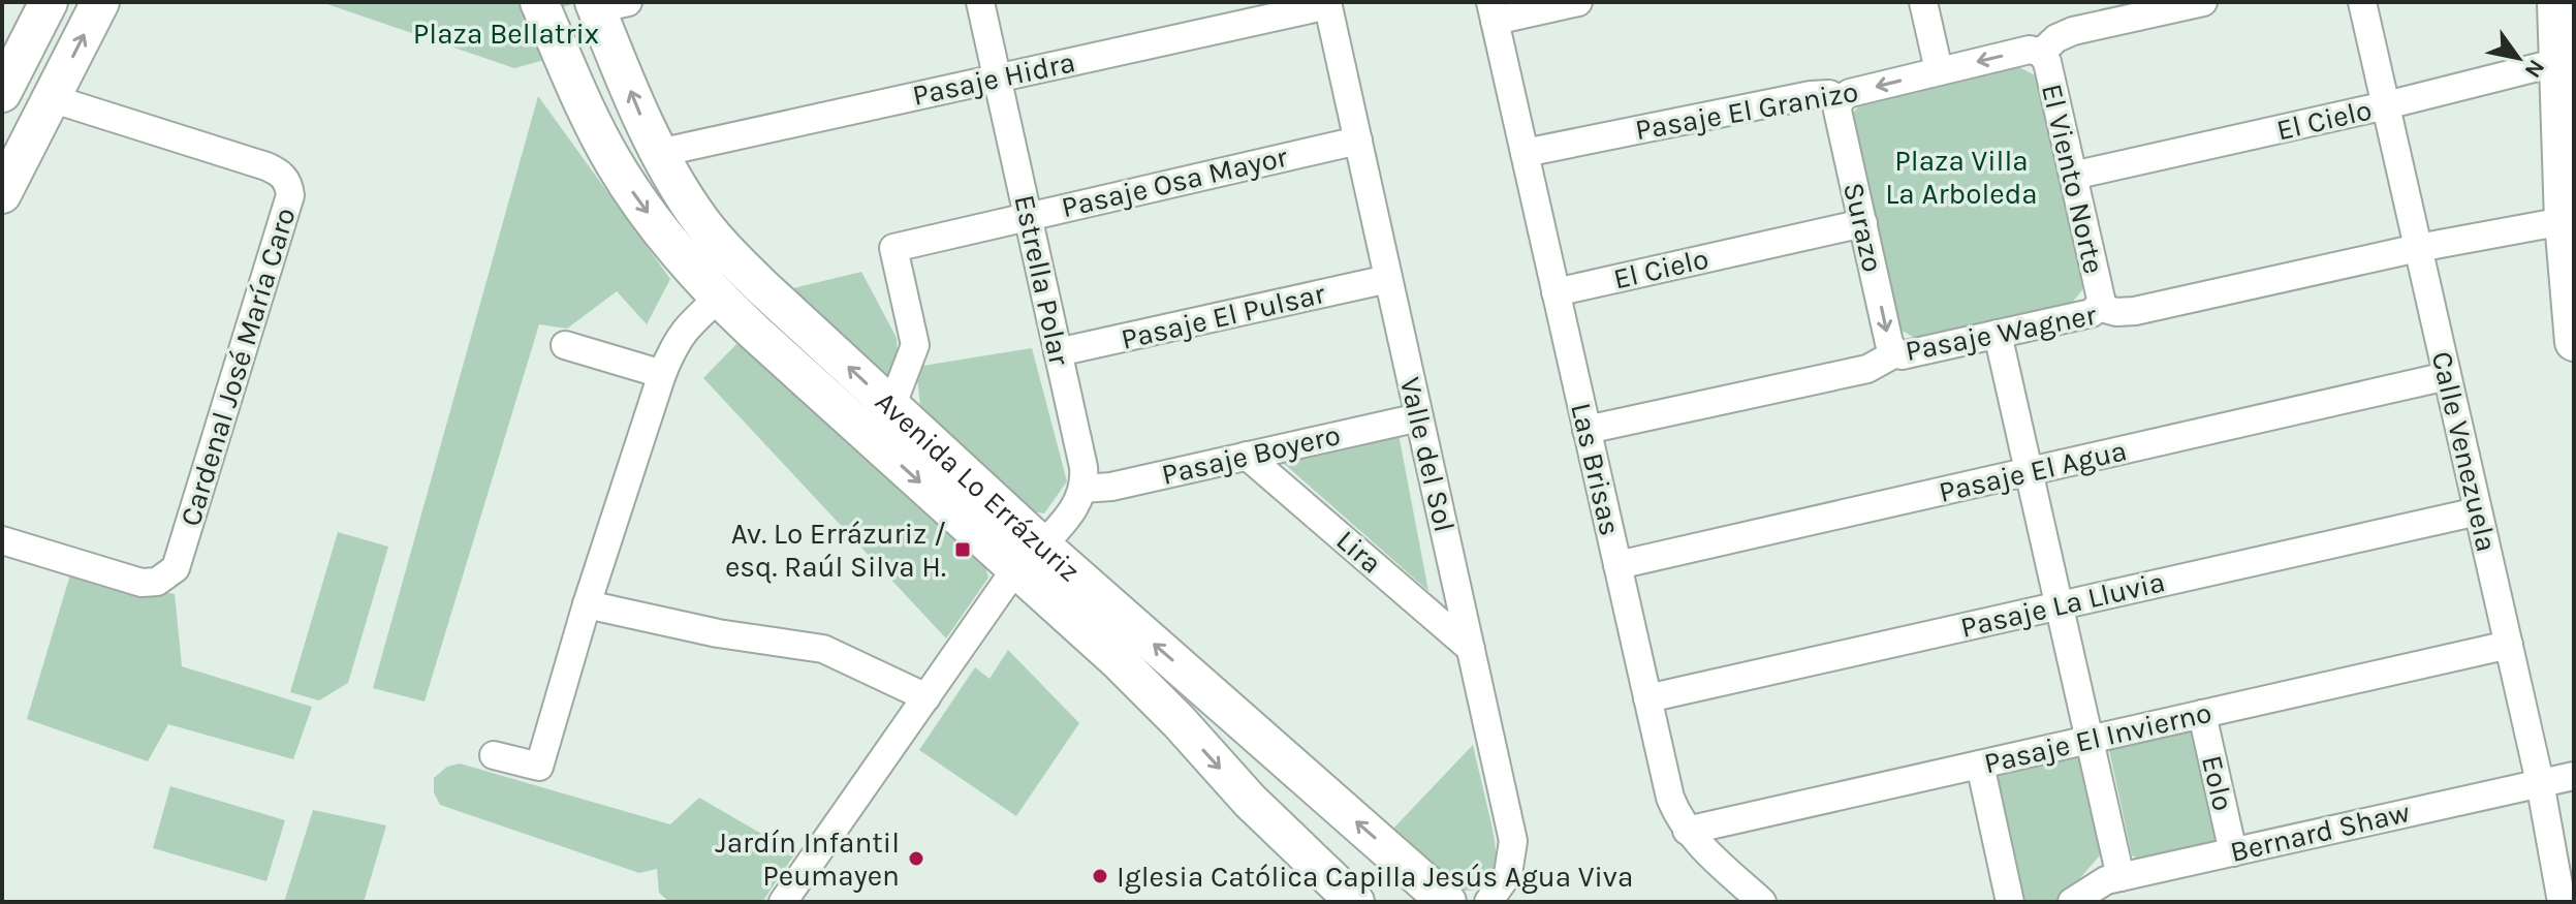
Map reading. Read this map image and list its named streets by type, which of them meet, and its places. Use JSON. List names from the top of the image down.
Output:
{
  "streets": {
    "main road": ["Avenida Lo Errázuriz"],
    "street": [
      "Pasaje Hidra",
      "Pasaje El Granizo",
      "El Cielo",
      "El Viento Norte",
      "Pasaje Osa Mayor",
      "Surazo",
      "Estrella Polar",
      "Pasaje El Pulsar",
      "Pasaje Wagner",
      "Cardenal José María Caro",
      "Calle Venezuela",
      "Pasaje Boyero",
      "Valle del Sol",
      "Las Brisas",
      "Pasaje El Agua",
      "Lira",
      "Pasaje La Lluvia",
      "Pasaje El Invierno",
      "Eolo",
      "Bernard Shaw"
    ]
  },
  "crossings": [
    ["Pasaje Hidra", "Estrella Polar"],
    ["Pasaje Hidra", "Valle del Sol"],
    ["Pasaje Hidra", "Avenida Lo Errázuriz"],
    ["Pasaje El Granizo", "El Viento Norte"],
    ["Pasaje El Granizo", "Surazo"],
    ["Pasaje El Granizo", "Las Brisas"],
    ["El Cielo", "El Viento Norte"],
    ["El Cielo", "Surazo"],
    ["El Cielo", "Calle Venezuela"],
    ["El Cielo", "Las Brisas"],
    ["El Viento Norte", "Pasaje Wagner"],
    ["Pasaje Osa Mayor", "Estrella Polar"],
    ["Pasaje Osa Mayor", "Valle del Sol"],
    ["Pasaje Osa Mayor", "Avenida Lo Errázuriz"],
    ["Surazo", "Pasaje Wagner"],
    ["Estrella Polar", "Pasaje El Pulsar"],
    ["Estrella Polar", "Pasaje Boyero"],
    ["Pasaje El Pulsar", "Valle del Sol"],
    ["Pasaje Wagner", "Calle Venezuela"],
    ["Pasaje Wagner", "Las Brisas"],
    ["Calle Venezuela", "Pasaje El Agua"],
    ["Calle Venezuela", "Pasaje La Lluvia"],
    ["Calle Venezuela", "Pasaje El Invierno"],
    ["Calle Venezuela", "Bernard Shaw"],
    ["Pasaje Boyero", "Valle del Sol"],
    ["Pasaje Boyero", "Lira"],
    ["Valle del Sol", "Lira"],
    ["Las Brisas", "Pasaje El Agua"],
    ["Las Brisas", "Pasaje La Lluvia"],
    ["Las Brisas", "Pasaje El Invierno"],
    ["Pasaje El Invierno", "Eolo"],
    ["Eolo", "Bernard Shaw"]
  ],
  "one_way": ["Surazo"],
  "parks": ["Plaza Bellatrix", "Plaza Villa La Arboleda"],
  "places": {
    "transit": ["Av. Lo Errázuriz / esq. Raúl Silva H."],
    "other": ["Jardín Infantil Peumayen", "Iglesia Católica Capilla Jesús Agua Viva"]
  },
  "north": "bottom right"
}
